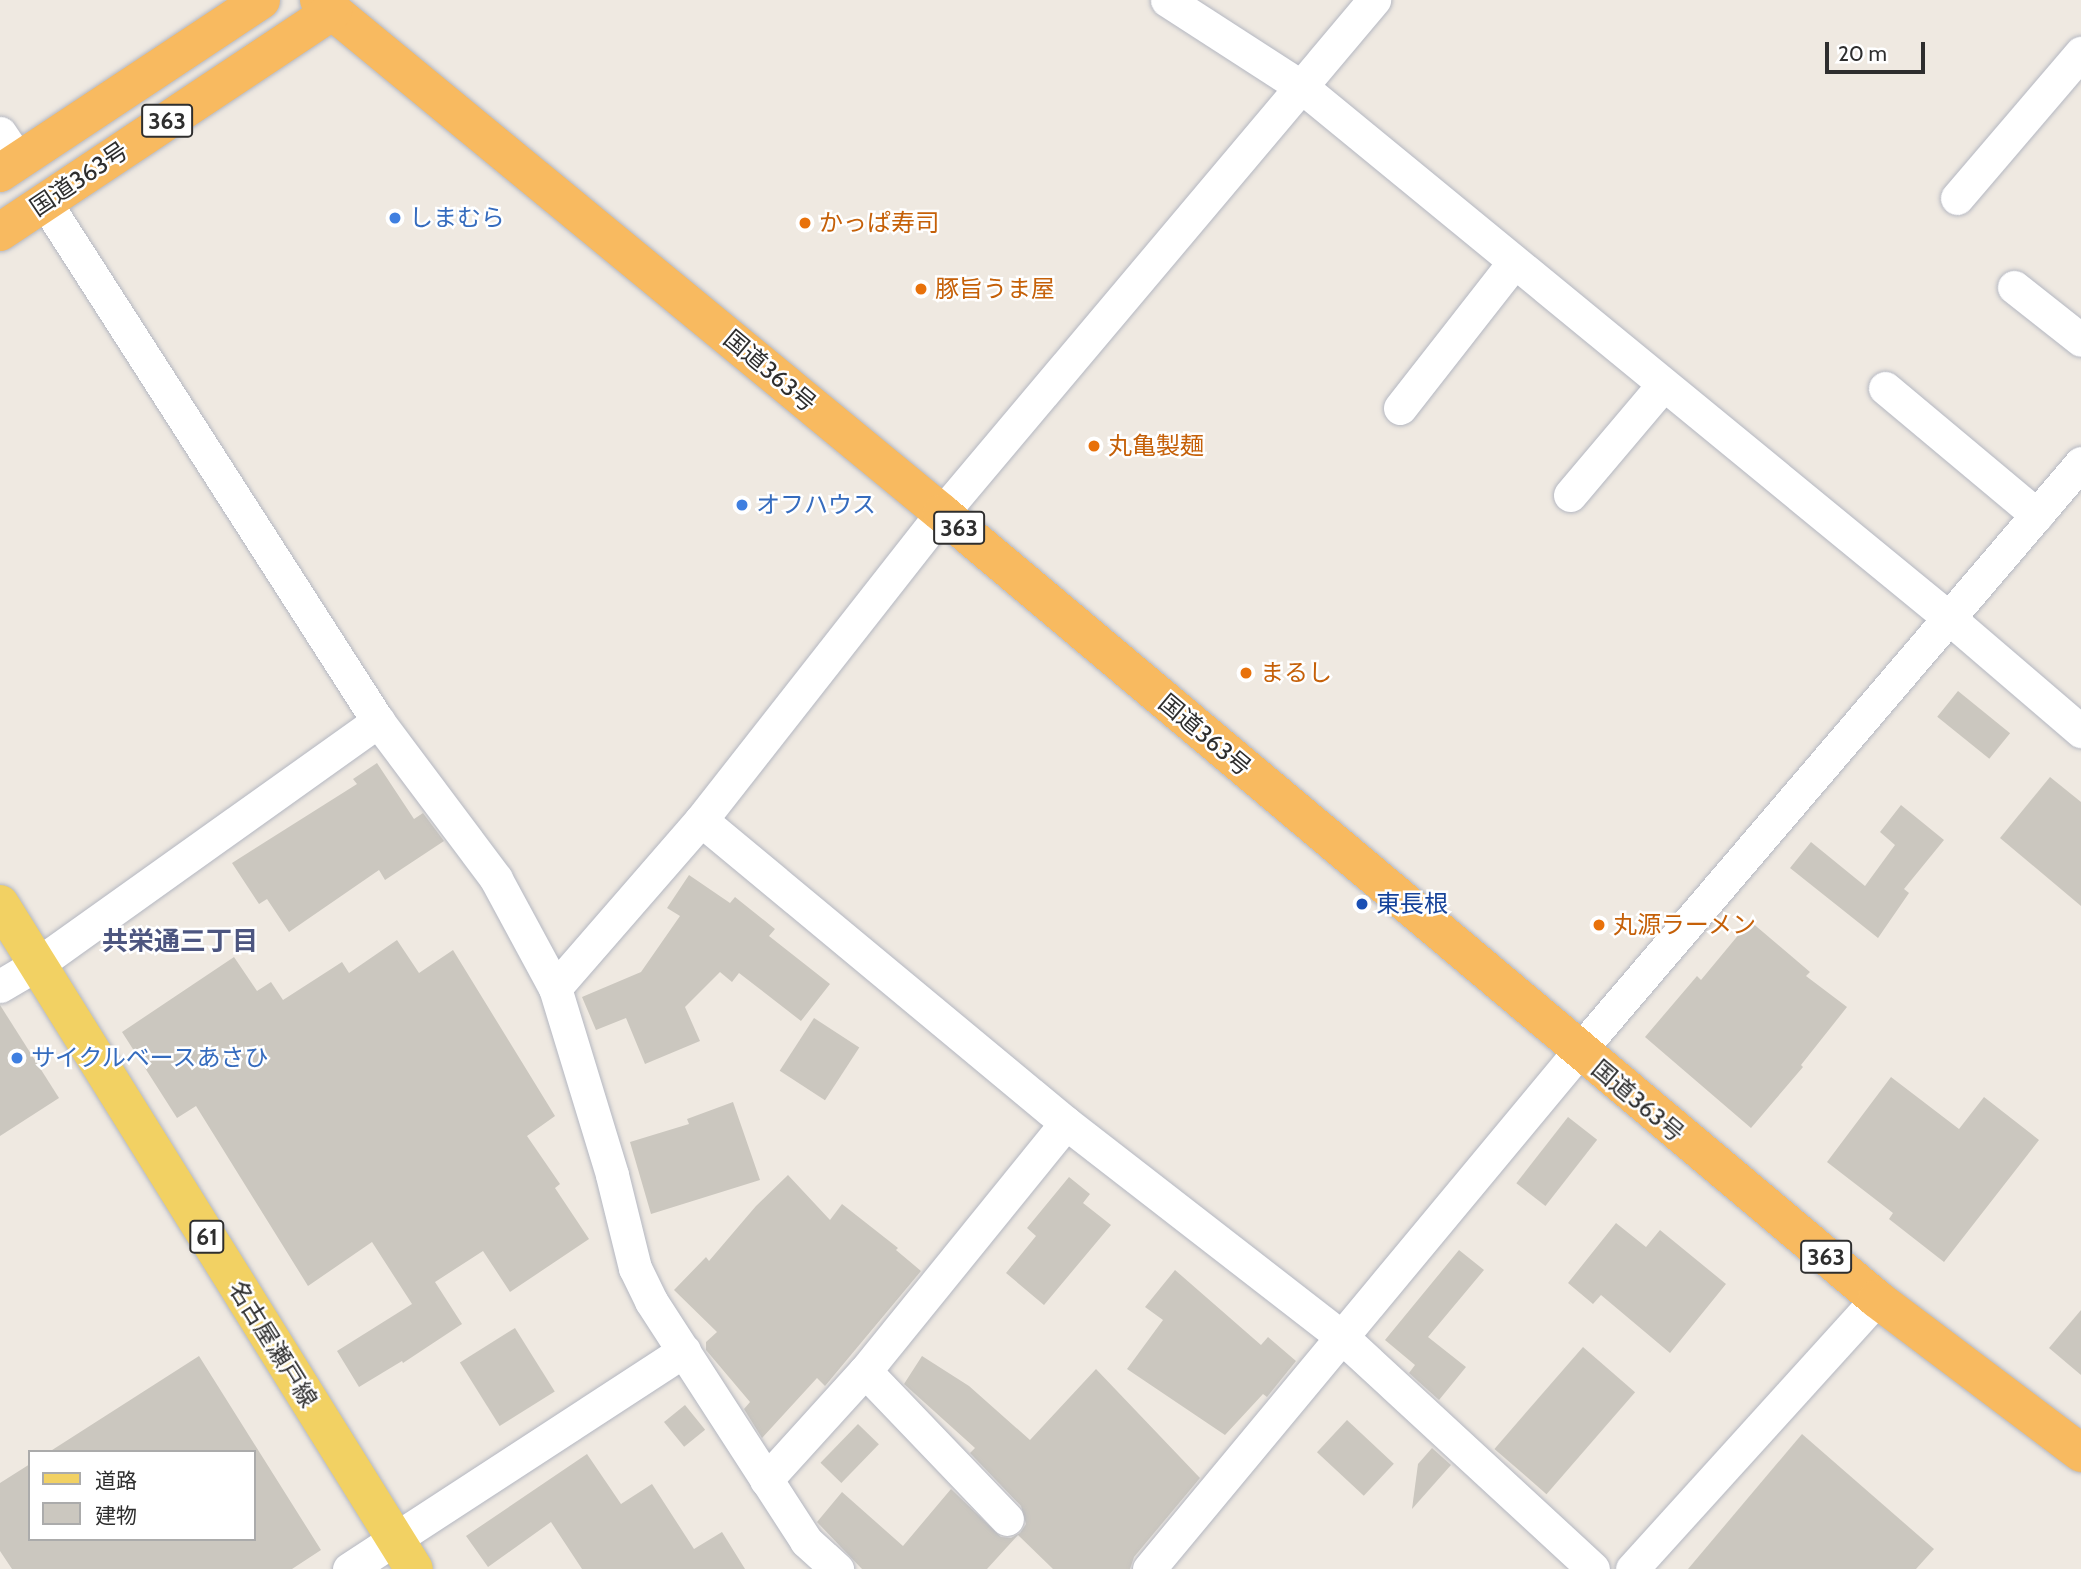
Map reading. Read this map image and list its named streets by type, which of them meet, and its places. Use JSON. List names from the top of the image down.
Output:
{
  "streets": {
    "highway": ["363", "国道363号"],
    "main road": ["61", "名古屋瀬戸線"]
  },
  "districts": ["共栄通三丁目"],
  "places": [
    "しまむら",
    "かっぱ寿司",
    "豚旨うま屋",
    "丸亀製麺",
    "オフハウス",
    "まるし",
    "東長根",
    "丸源ラーメン",
    "サイクルベースあさひ"
  ],
  "legend": ["道路", "建物"],
  "scale_bar": "20 m"
}
